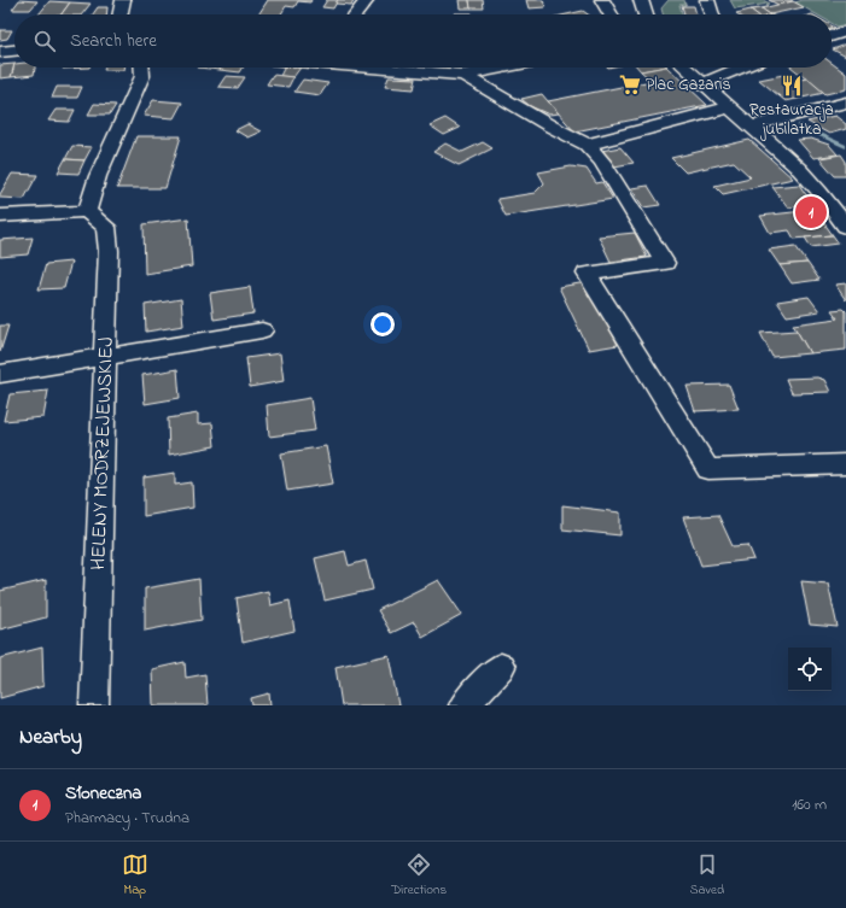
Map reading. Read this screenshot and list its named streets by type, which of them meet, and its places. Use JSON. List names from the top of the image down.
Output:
{
  "streets": {
    "street": ["HELENY MODRZEJEWSKIEJ"]
  },
  "places": {
    "supermarket": ["Plac Gazaris"],
    "restaurant": ["Restauracja jubilatka"]
  },
  "page": {
    "search": "Search here",
    "pins": "1",
    "heading": "Nearby",
    "list": [
      {
        "mark": "1",
        "name": "Słoneczna",
        "note": "Pharmacy · Trudna",
        "value": "160 m"
      }
    ],
    "nav": ["Map", "Directions", "Saved"]
  }
}
